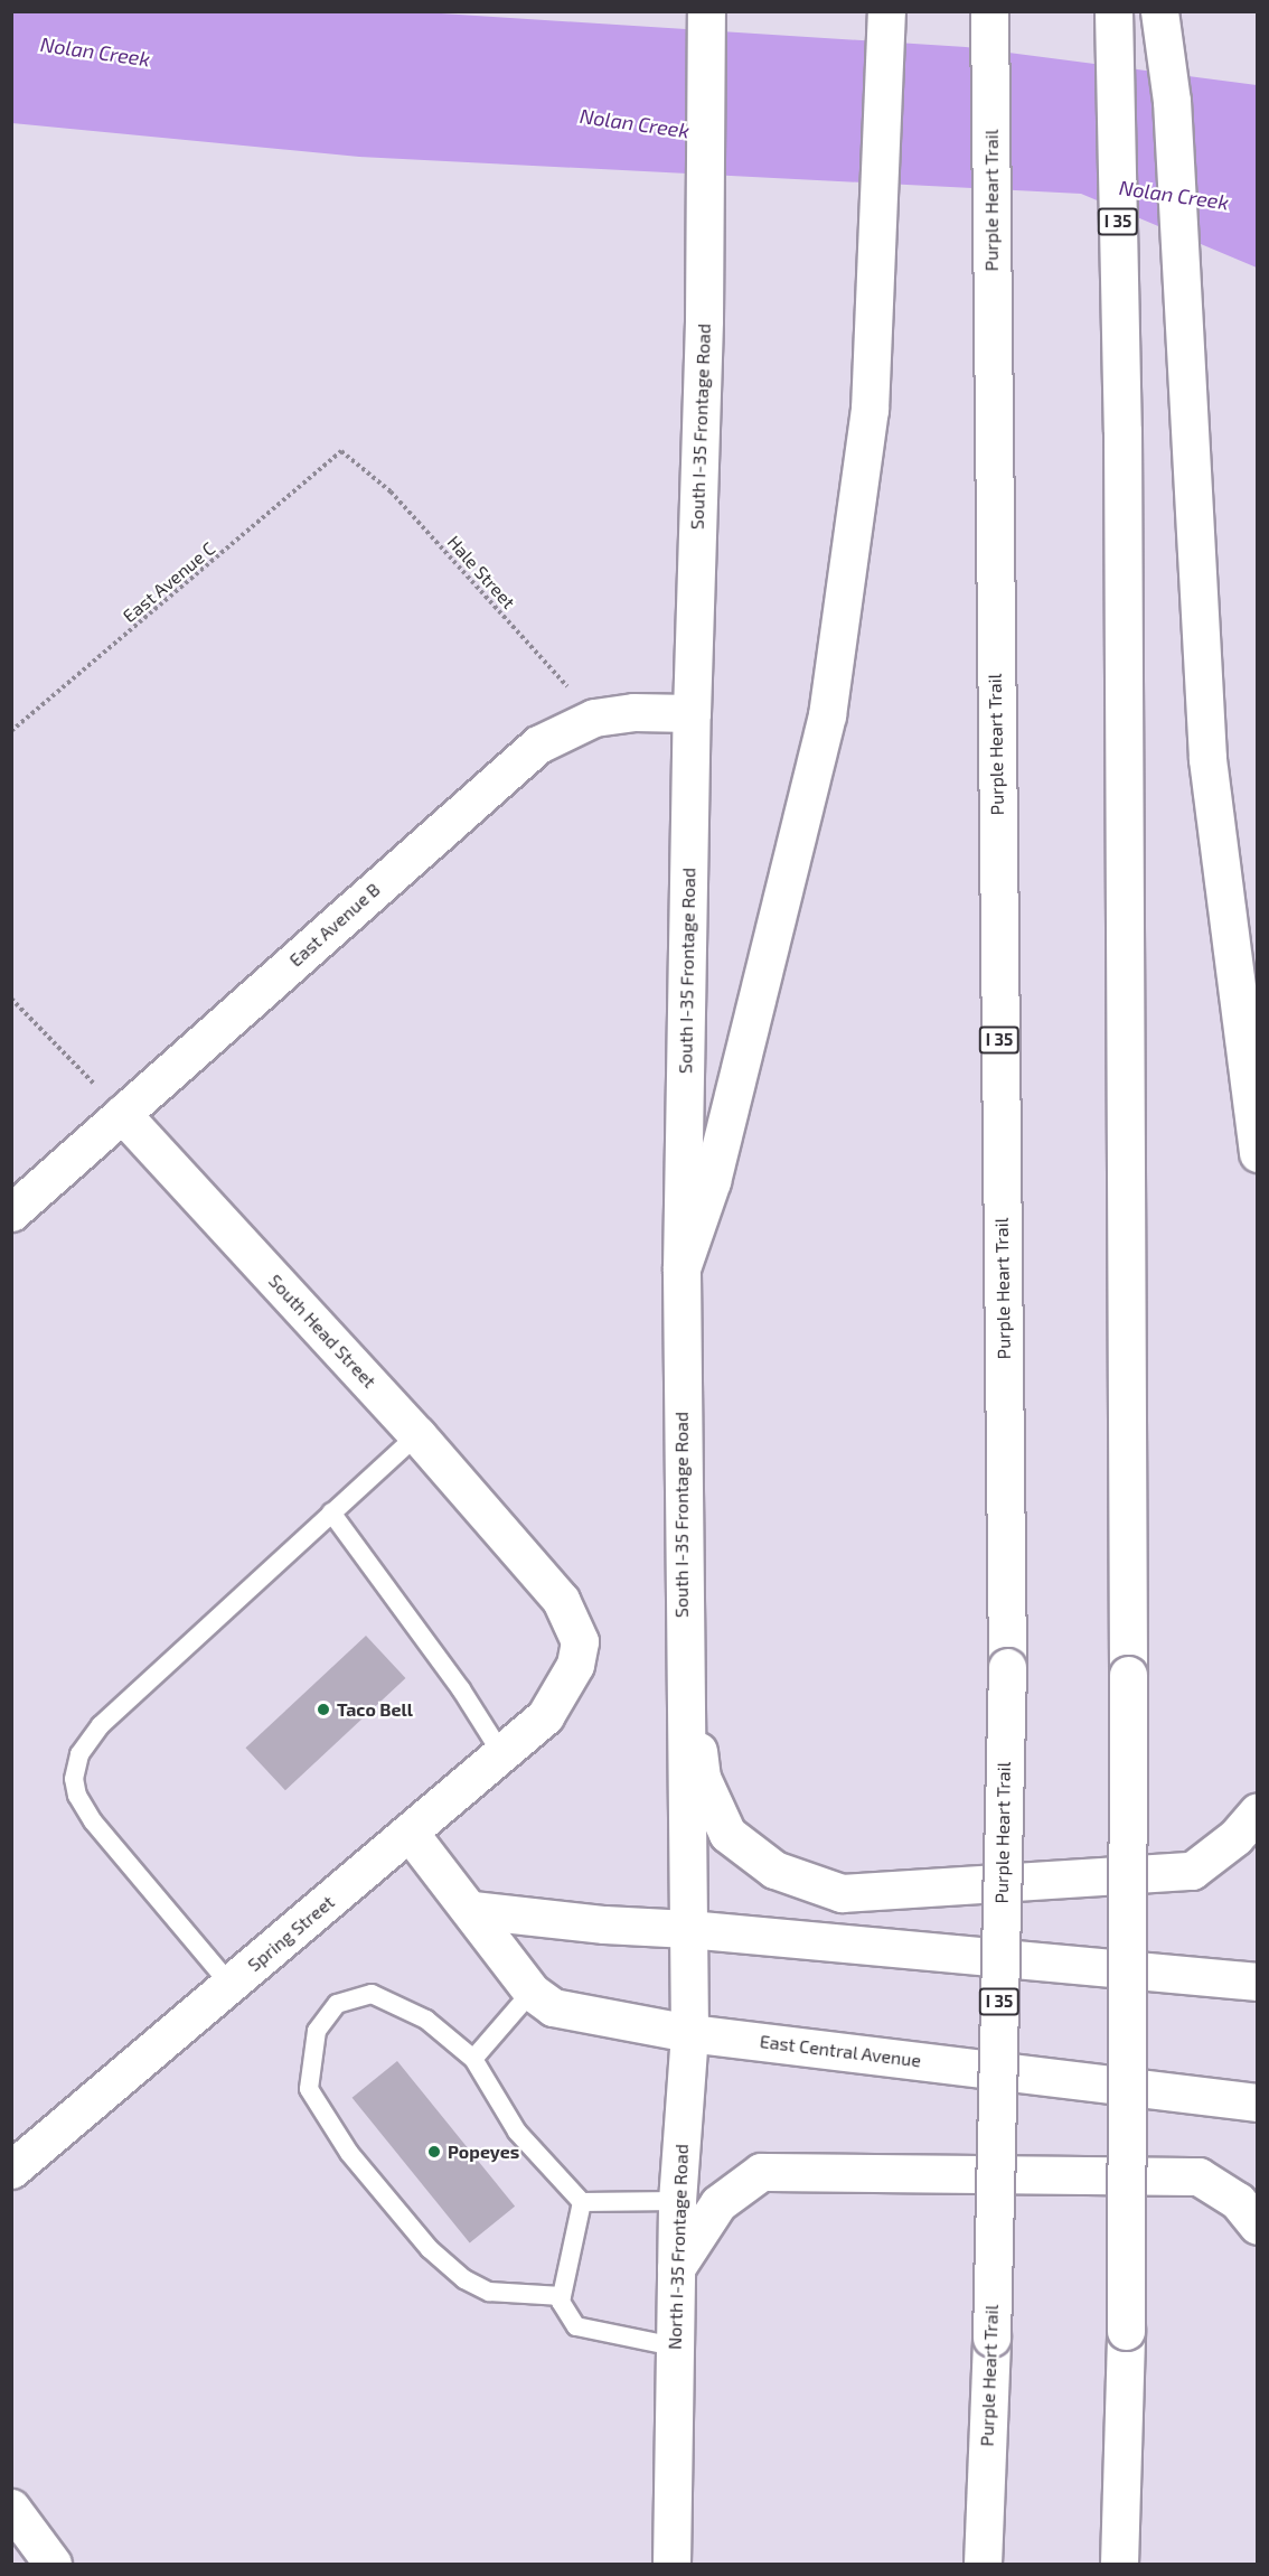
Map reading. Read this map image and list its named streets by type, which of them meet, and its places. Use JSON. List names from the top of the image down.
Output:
{
  "streets": {
    "main road": [
      "Purple Heart Trail",
      "I 35",
      "South I-35 Frontage Road",
      "East Avenue B",
      "South Head Street",
      "Spring Street",
      "East Central Avenue",
      "North I-35 Frontage Road"
    ],
    "path": ["Hale Street", "East Avenue C"]
  },
  "crossings": [
    ["South I-35 Frontage Road", "East Avenue B"],
    ["South I-35 Frontage Road", "North I-35 Frontage Road"],
    ["Hale Street", "East Avenue C"],
    ["Hale Street", "East Avenue B"],
    ["East Avenue B", "South Head Street"],
    ["South Head Street", "Spring Street"],
    ["Spring Street", "East Central Avenue"],
    ["East Central Avenue", "North I-35 Frontage Road"]
  ],
  "water": ["Nolan Creek"],
  "places": ["Taco Bell", "Popeyes"]
}
